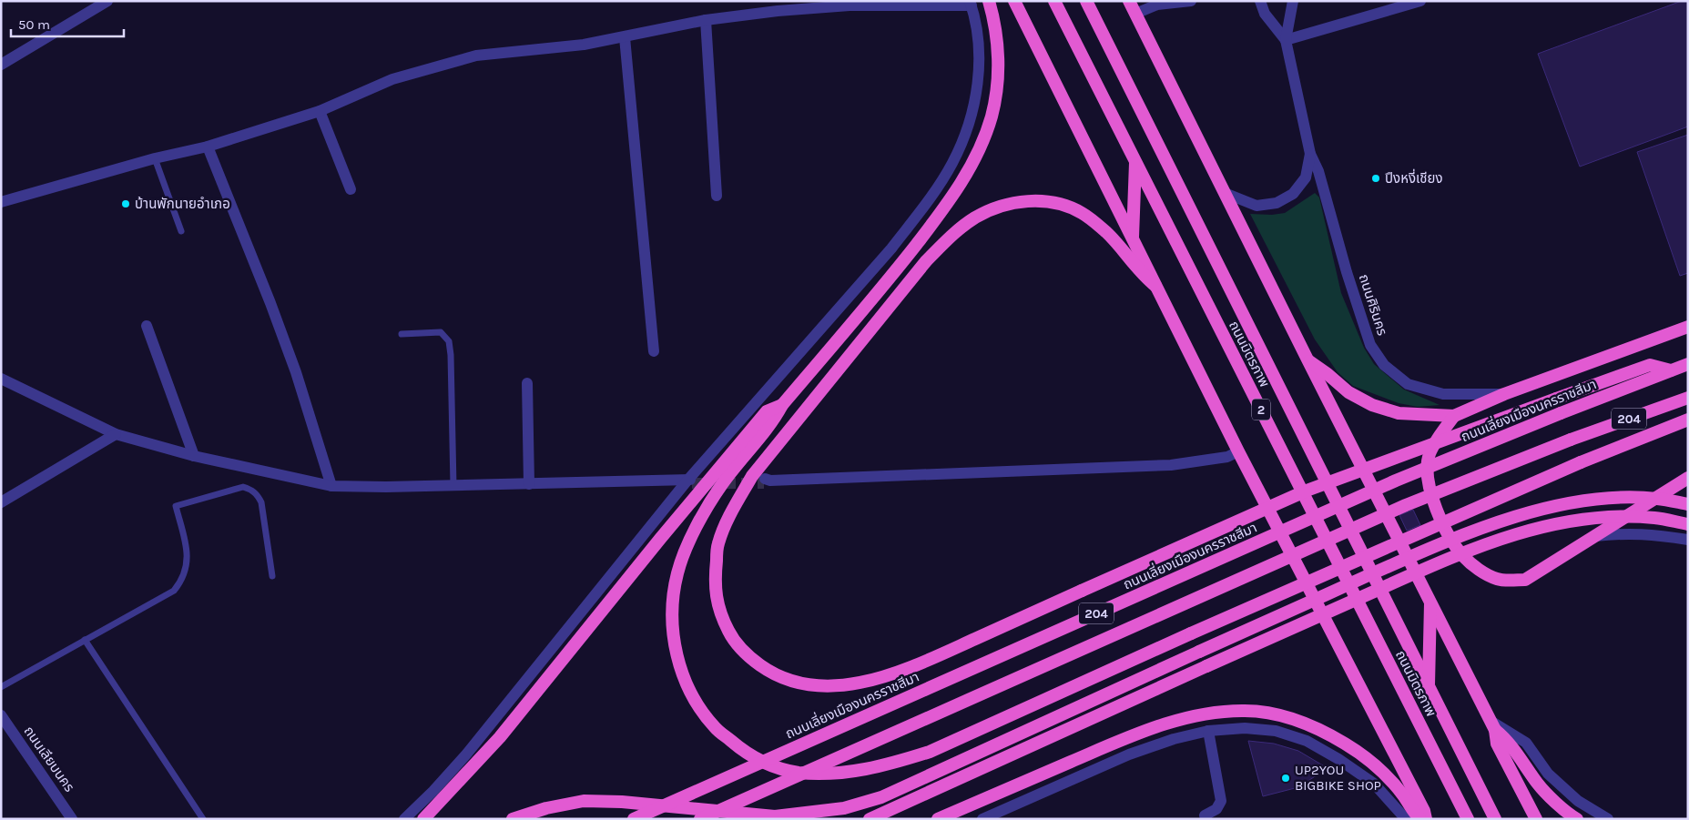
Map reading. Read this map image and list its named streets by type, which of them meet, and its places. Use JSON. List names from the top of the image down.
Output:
{
  "streets": {
    "highway": [
      "ถนนมิตรภาพ",
      "2",
      "ถนนเลี่ยงเมืองนครราชสีมา",
      "204"
    ],
    "street": ["ถนนศิรินคร", "ถนนเลียบนคร"]
  },
  "places": ["ปึงหงี่เชียง", "บ้านพักนายอำเภอ", "UP2YOU BIGBIKE SHOP"],
  "scale_bar": "50 m"
}
